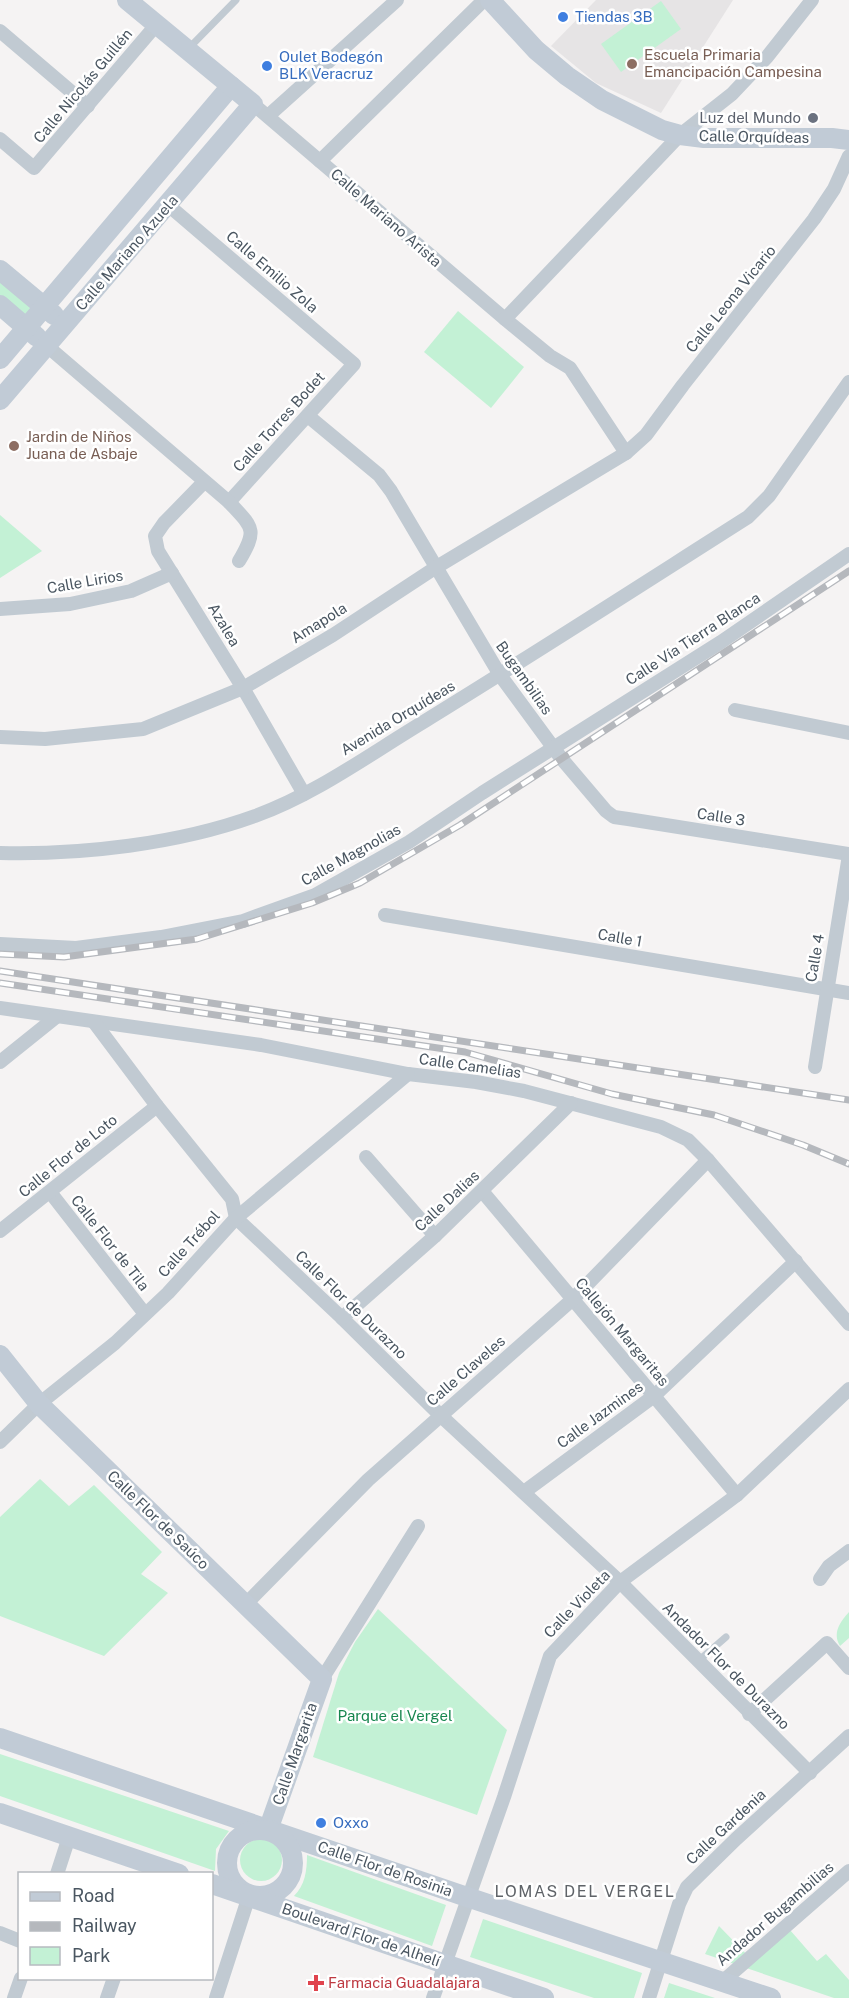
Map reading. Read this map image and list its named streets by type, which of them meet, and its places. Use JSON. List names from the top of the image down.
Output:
{
  "streets": {
    "street": [
      "Calle Nicolás Guillén",
      "Calle Orquídeas",
      "Calle Mariano Arista",
      "Calle Mariano Azuela",
      "Calle Emilio Zola",
      "Calle Leona Vicario",
      "Calle Torres Bodet",
      "Calle Lirios",
      "Amapola",
      "Azalea",
      "Calle Vía Tierra Blanca",
      "Bugambilias",
      "Avenida Orquídeas",
      "Calle 3",
      "Calle Magnolias",
      "Calle 1",
      "Calle 4",
      "Calle Camelias",
      "Calle Flor de Loto",
      "Calle Dalias",
      "Calle Flor de Tila",
      "Calle Trébol",
      "Calle Flor de Durazno",
      "Callejón Margaritas",
      "Calle Claveles",
      "Calle Jazmines",
      "Calle Flor de Saúco",
      "Calle Violeta",
      "Andador Flor de Durazno",
      "Calle Margarita",
      "Calle Gardenia",
      "Calle Flor de Rosinia",
      "Andador Bugambilias",
      "Boulevard Flor de Alhelí"
    ]
  },
  "crossings": [
    ["Calle Nicolás Guillén", "Calle Mariano Arista"],
    ["Calle Mariano Arista", "Calle Mariano Azuela"],
    ["Calle Mariano Arista", "Calle Leona Vicario"],
    ["Calle Mariano Arista", "Amapola"],
    ["Calle Mariano Azuela", "Calle Emilio Zola"],
    ["Calle Emilio Zola", "Calle Torres Bodet"],
    ["Calle Leona Vicario", "Amapola"],
    ["Calle Torres Bodet", "Bugambilias"],
    ["Calle Lirios", "Azalea"],
    ["Amapola", "Azalea"],
    ["Amapola", "Bugambilias"],
    ["Azalea", "Avenida Orquídeas"],
    ["Calle Vía Tierra Blanca", "Bugambilias"],
    ["Calle Vía Tierra Blanca", "Calle Magnolias"],
    ["Bugambilias", "Avenida Orquídeas"],
    ["Bugambilias", "Calle 3"],
    ["Bugambilias", "Calle Magnolias"],
    ["Calle 3", "Calle 4"],
    ["Calle 1", "Calle 4"],
    ["Calle Camelias", "Calle Dalias"],
    ["Calle Camelias", "Calle Trébol"],
    ["Calle Camelias", "Calle Flor de Durazno"],
    ["Calle Camelias", "Calle Claveles"],
    ["Calle Camelias", "Calle Jazmines"],
    ["Calle Flor de Loto", "Calle Flor de Tila"],
    ["Calle Flor de Loto", "Calle Flor de Durazno"],
    ["Calle Dalias", "Calle Flor de Durazno"],
    ["Calle Dalias", "Callejón Margaritas"],
    ["Calle Flor de Tila", "Calle Trébol"],
    ["Calle Trébol", "Calle Flor de Durazno"],
    ["Calle Trébol", "Calle Flor de Saúco"],
    ["Calle Flor de Durazno", "Calle Claveles"],
    ["Calle Flor de Durazno", "Calle Jazmines"],
    ["Calle Flor de Durazno", "Calle Violeta"],
    ["Calle Flor de Durazno", "Andador Flor de Durazno"],
    ["Callejón Margaritas", "Calle Claveles"],
    ["Callejón Margaritas", "Calle Jazmines"],
    ["Callejón Margaritas", "Calle Violeta"],
    ["Calle Claveles", "Calle Flor de Saúco"],
    ["Calle Flor de Saúco", "Calle Margarita"],
    ["Calle Violeta", "Andador Flor de Durazno"],
    ["Calle Violeta", "Calle Flor de Rosinia"],
    ["Calle Violeta", "Boulevard Flor de Alhelí"],
    ["Andador Flor de Durazno", "Calle Gardenia"],
    ["Calle Margarita", "Calle Flor de Rosinia"],
    ["Calle Margarita", "Boulevard Flor de Alhelí"],
    ["Calle Gardenia", "Calle Flor de Rosinia"],
    ["Calle Flor de Rosinia", "Andador Bugambilias"],
    ["Calle Flor de Rosinia", "Boulevard Flor de Alhelí"]
  ],
  "districts": ["LOMAS DEL VERGEL"],
  "parks": ["Parque el Vergel"],
  "places": {
    "other": [
      "Tiendas 3B",
      "Escuela Primaria Emancipación Campesina",
      "Oulet Bodegón BLK Veracruz",
      "Luz del Mundo",
      "Jardin de Niños Juana de Asbaje",
      "Oxxo"
    ],
    "health": ["Farmacia Guadalajara"]
  },
  "legend": ["Road", "Railway", "Park"]
}
